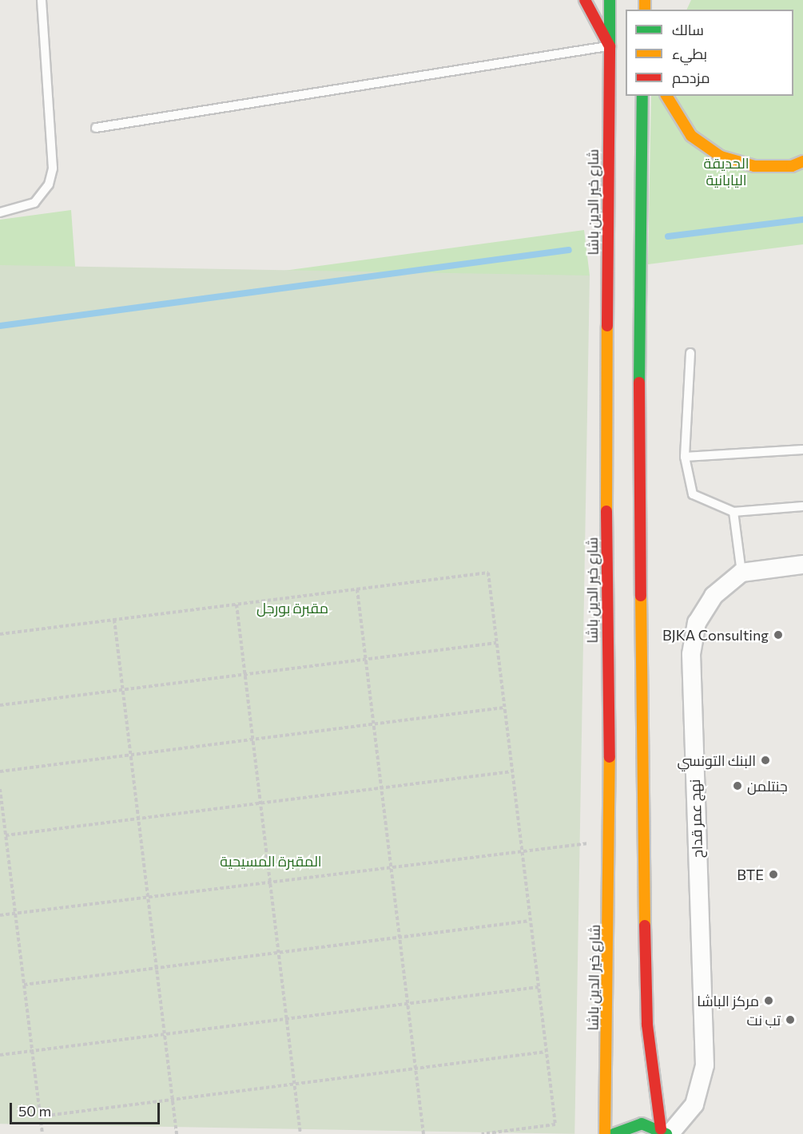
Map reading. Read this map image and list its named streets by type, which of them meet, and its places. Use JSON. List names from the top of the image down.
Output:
{
  "streets": {
    "main road": ["شارع خير الدين باشا"],
    "street": ["نهج عمر قداح"]
  },
  "parks": ["الحديقة اليابانية", "مقبرة بورجل", "المقبرة المسيحية"],
  "places": [
    "BJKA Consulting",
    "البنك التونسي",
    "جنتلمن",
    "BTE",
    "مركز الباشا",
    "تب نت"
  ],
  "legend": ["سالك", "بطيء", "مزدحم"],
  "scale_bar": "50 m"
}
